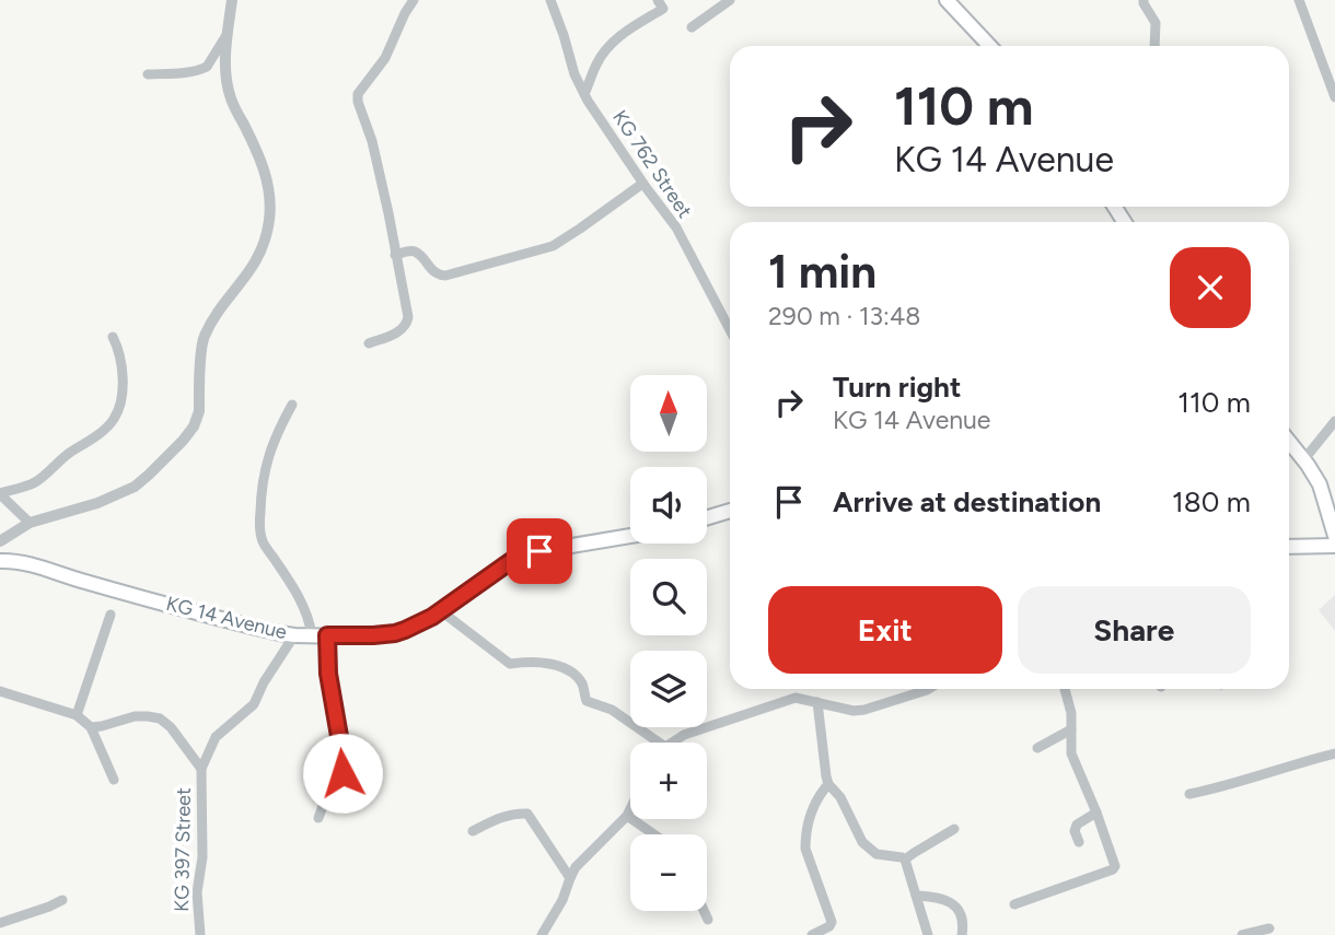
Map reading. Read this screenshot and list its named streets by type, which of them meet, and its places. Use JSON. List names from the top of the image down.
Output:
{
  "streets": {
    "main road": ["KG 14 Avenue"],
    "street": ["KG 762 Street", "KG 397 Street"]
  },
  "north": "top",
  "page": {
    "turn": ["110 m", "KG 14 Avenue"],
    "heading": ["1 min", "290 m · 13:48"],
    "list": [
      {
        "name": "Turn right",
        "note": "KG 14 Avenue",
        "value": "110 m"
      },
      {
        "name": "Arrive at destination",
        "value": "180 m"
      }
    ],
    "map_buttons": ["+", "−"],
    "buttons": ["Exit", "Share"]
  }
}
